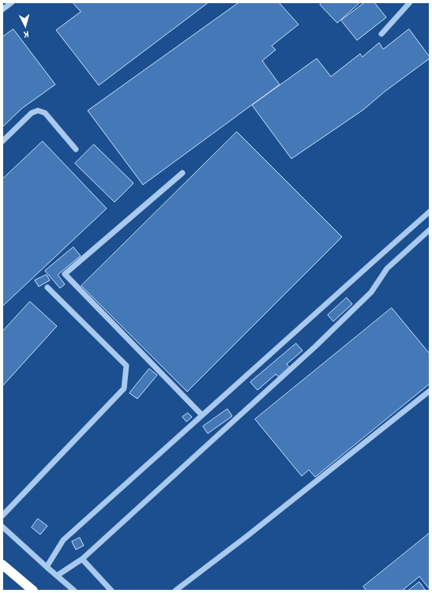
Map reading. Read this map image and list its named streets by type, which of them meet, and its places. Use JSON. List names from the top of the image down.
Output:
{
  "north": "bottom"
}
